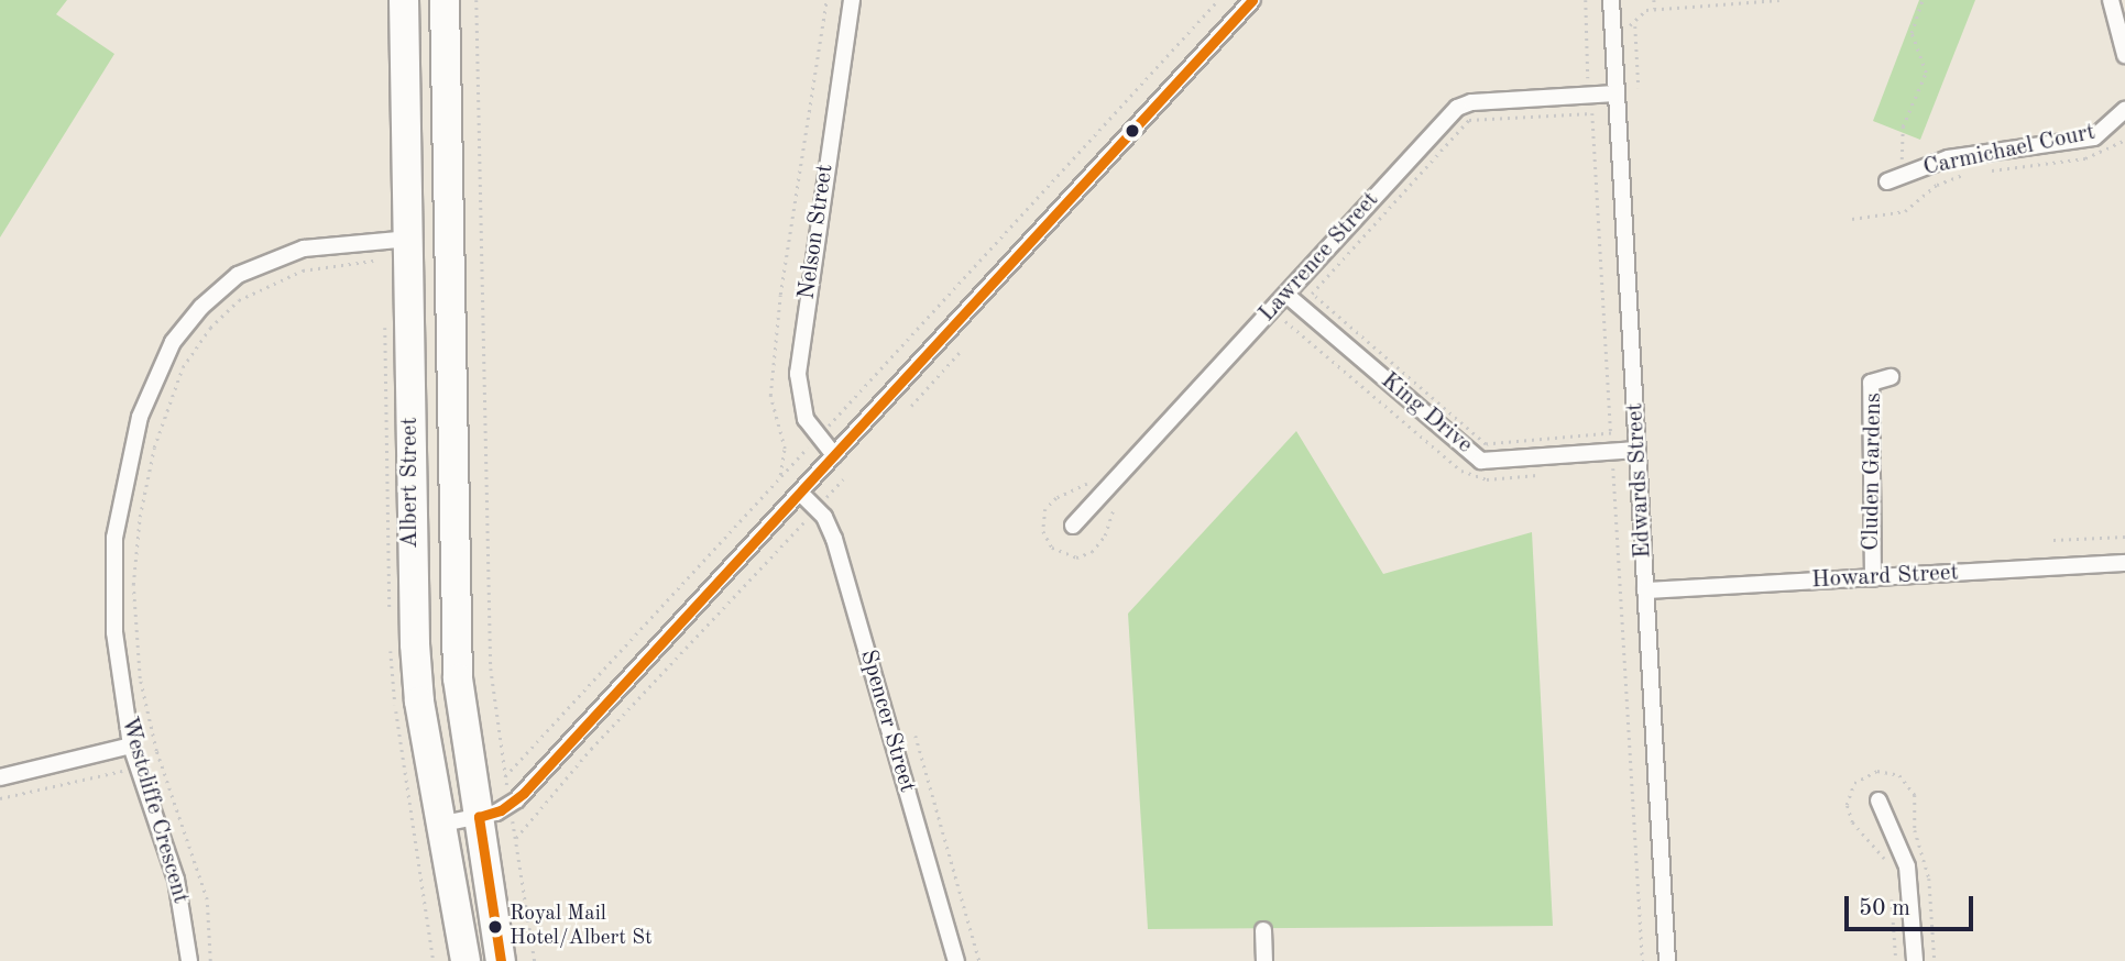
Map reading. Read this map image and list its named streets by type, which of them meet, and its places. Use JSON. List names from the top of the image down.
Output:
{
  "streets": {
    "highway": ["Albert Street"],
    "street": [
      "Carmichael Court",
      "Nelson Street",
      "Lawrence Street",
      "King Drive",
      "Cluden Gardens",
      "Edwards Street",
      "Howard Street",
      "Spencer Street",
      "Westcliffe Crescent"
    ]
  },
  "crossings": [
    ["Lawrence Street", "King Drive"],
    ["Lawrence Street", "Edwards Street"],
    ["King Drive", "Edwards Street"],
    ["Cluden Gardens", "Howard Street"],
    ["Edwards Street", "Howard Street"],
    ["Albert Street", "Westcliffe Crescent"]
  ],
  "places": ["Royal Mail Hotel/Albert St"],
  "scale_bar": "50 m"
}
